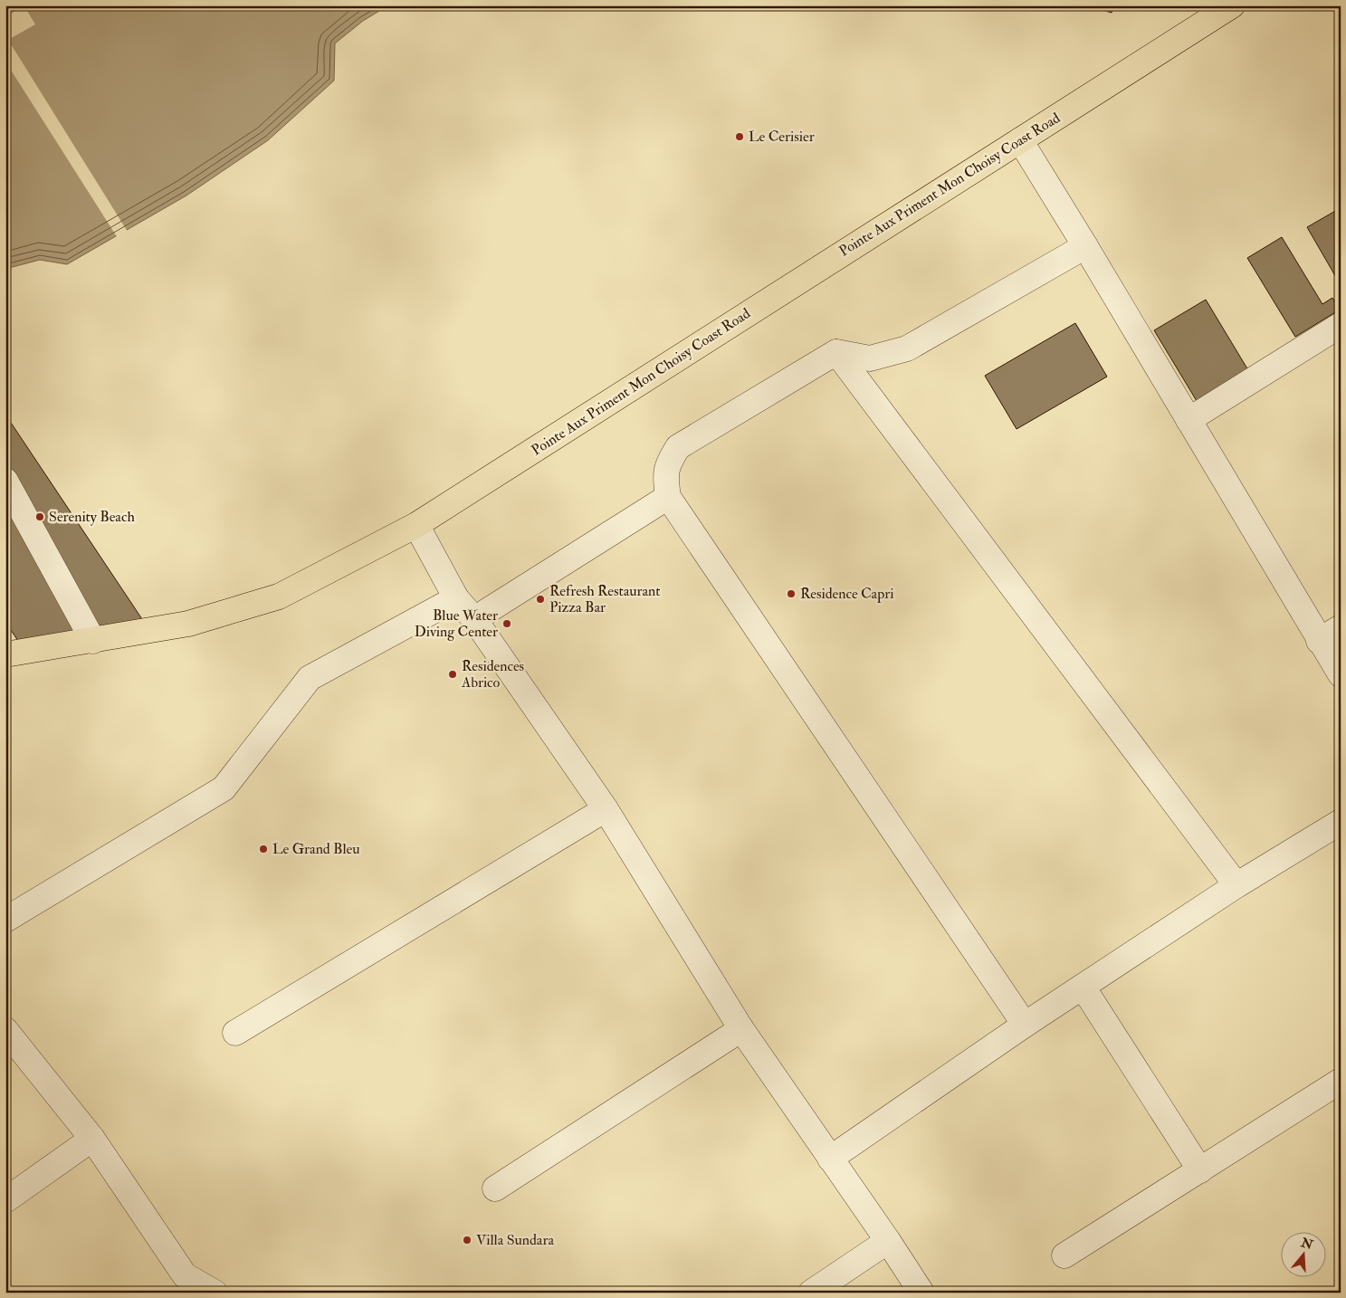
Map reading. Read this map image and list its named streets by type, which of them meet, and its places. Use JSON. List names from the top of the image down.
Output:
{
  "streets": {
    "main road": ["Pointe Aux Priment Mon Choisy Coast Road"]
  },
  "places": [
    "Le Cerisier",
    "Serenity Beach",
    "Residence Capri",
    "Refresh Restaurant Pizza Bar",
    "Blue Water Diving Center",
    "Residences Abrico",
    "Le Grand Bleu",
    "Villa Sundara"
  ],
  "north": "top"
}
